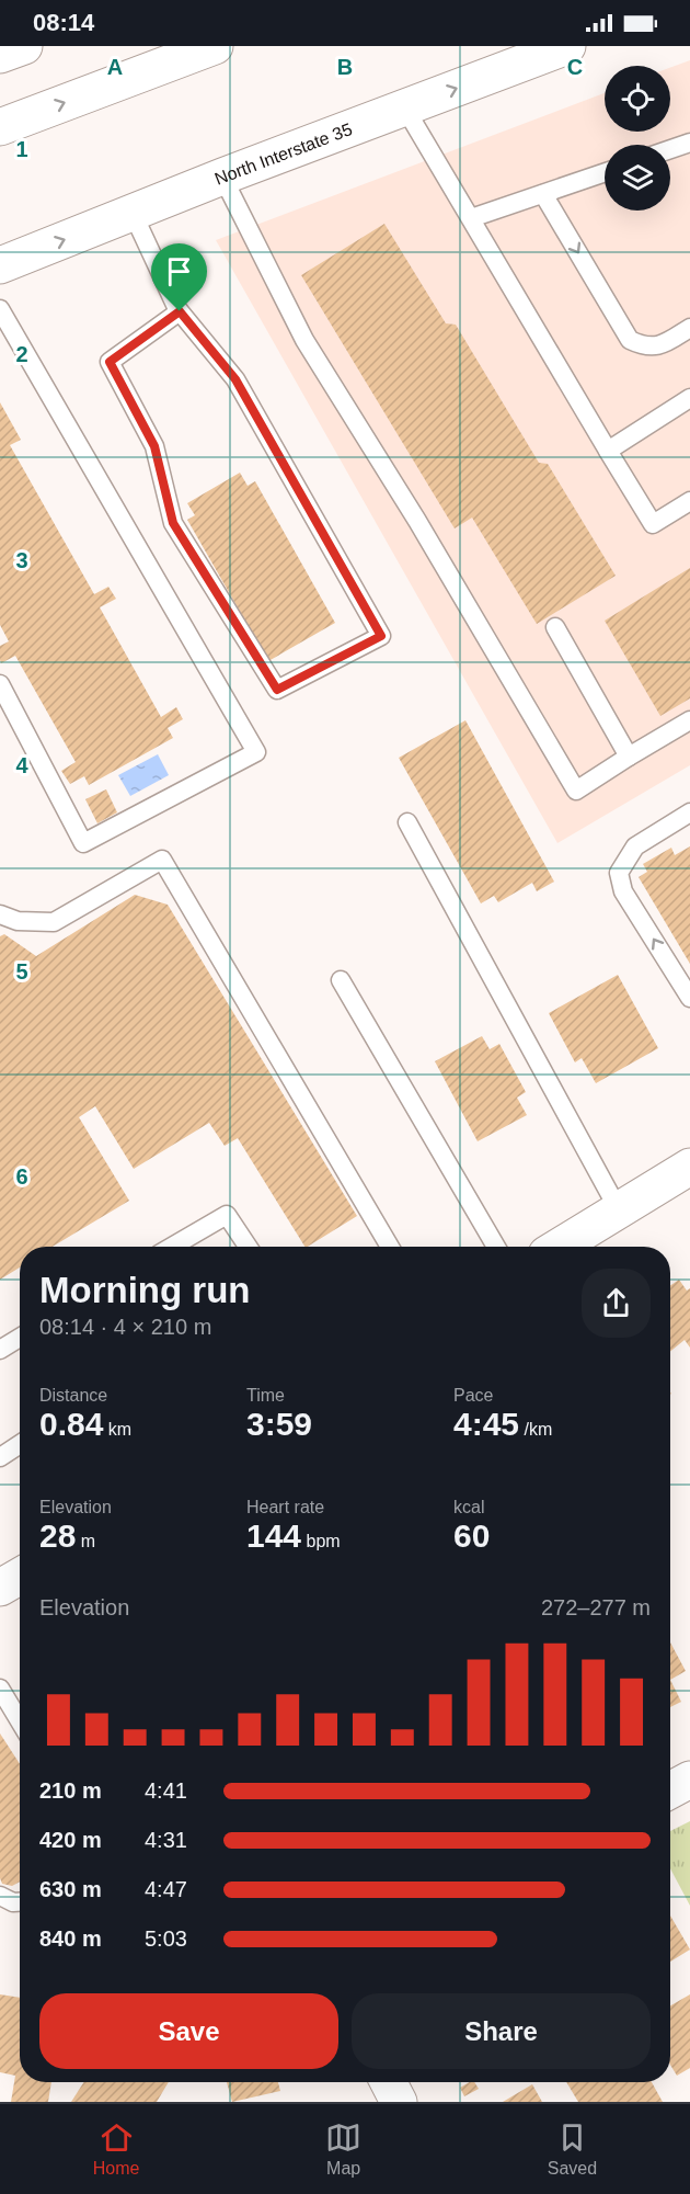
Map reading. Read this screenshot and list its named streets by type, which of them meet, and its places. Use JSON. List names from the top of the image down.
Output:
{
  "streets": {
    "main road": ["North Interstate 35"]
  },
  "page": {
    "status": "08:14",
    "heading": ["Morning run", "08:14 · 4 × 210 m"],
    "stats": [
      ["Distance", "0.84 km"],
      ["Time", "3:59"],
      ["Pace", "4:45 /km"],
      ["Elevation", "28 m"],
      ["Heart rate", "144 bpm"],
      ["kcal", "60"]
    ],
    "chart": ["Elevation", "272–277 m"],
    "list": [
      {
        "name": "210 m",
        "note": "4:41"
      },
      {
        "name": "420 m",
        "note": "4:31"
      },
      {
        "name": "630 m",
        "note": "4:47"
      },
      {
        "name": "840 m",
        "note": "5:03"
      }
    ],
    "buttons": ["Save", "Share"],
    "tabs": ["Home", "Map", "Saved"]
  },
  "grid": {
    "columns": ["A", "B", "C"],
    "rows": [
      "1",
      "2",
      "3",
      "4",
      "5",
      "6"
    ]
  }
}
